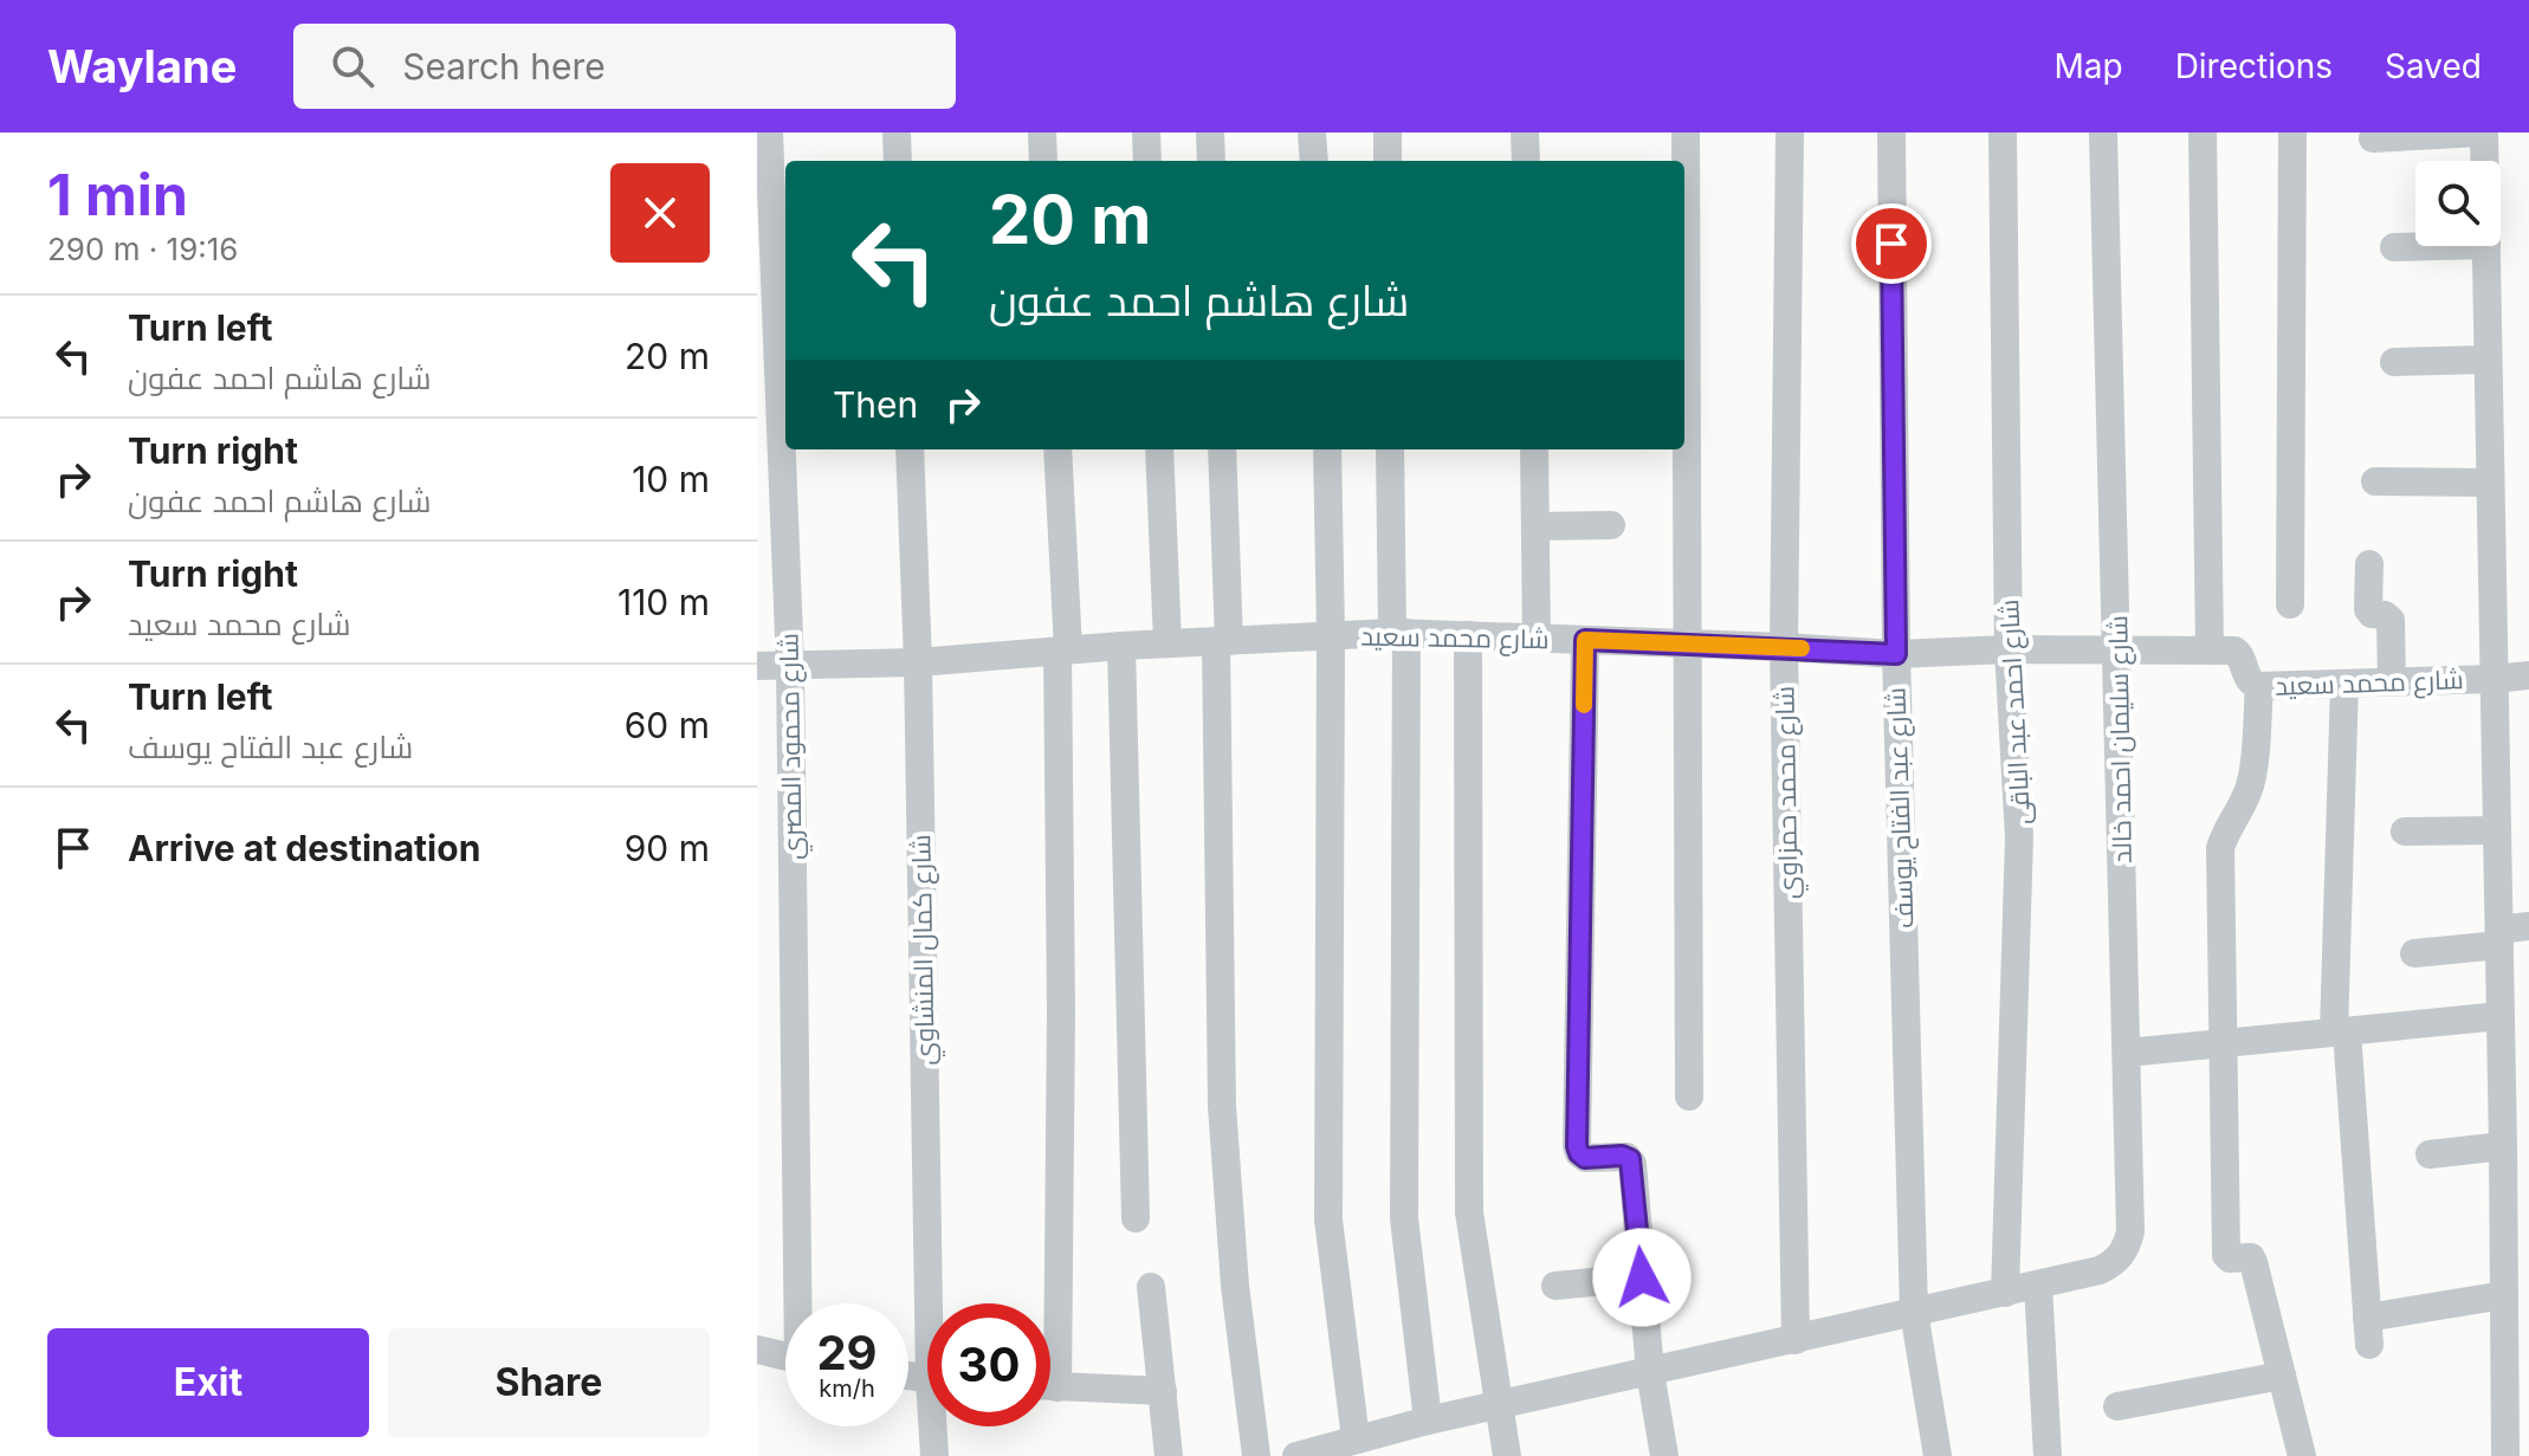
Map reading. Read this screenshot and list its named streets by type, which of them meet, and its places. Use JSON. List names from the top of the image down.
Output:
{
  "streets": {
    "street": [
      "شارع محمد سعيد",
      "شارع احمد عبد الباقى",
      "شارع سليمان احمد خالد",
      "شارع محمود المصري",
      "شارع محمد حمزاوي",
      "شارع عبد الفتاح يوسف",
      "شارع كمال المنشاوي"
    ]
  },
  "crossings": [
    ["شارع محمد سعيد", "شارع احمد عبد الباقى"],
    ["شارع محمد سعيد", "شارع سليمان احمد خالد"],
    ["شارع محمد سعيد", "شارع محمود المصري"],
    ["شارع محمد سعيد", "شارع محمد حمزاوي"],
    ["شارع محمد سعيد", "شارع عبد الفتاح يوسف"],
    ["شارع محمد سعيد", "شارع كمال المنشاوي"]
  ],
  "page": {
    "header": "Waylane",
    "search": "Search here",
    "nav": ["Map", "Directions", "Saved"],
    "heading": ["1 min", "290 m · 19:16"],
    "turn": ["20 m", "شارع هاشم احمد عفون"],
    "list": [
      {
        "name": "Turn left",
        "note": "شارع هاشم احمد عفون",
        "value": "20 m"
      },
      {
        "name": "Turn right",
        "note": "شارع هاشم احمد عفون",
        "value": "10 m"
      },
      {
        "name": "Turn right",
        "note": "شارع محمد سعيد",
        "value": "110 m"
      },
      {
        "name": "Turn left",
        "note": "شارع عبد الفتاح يوسف",
        "value": "60 m"
      },
      {
        "name": "Arrive at destination",
        "value": "90 m"
      }
    ],
    "then": "Then",
    "speed": "29 km/h",
    "limit": "30",
    "buttons": ["Exit", "Share"]
  }
}
